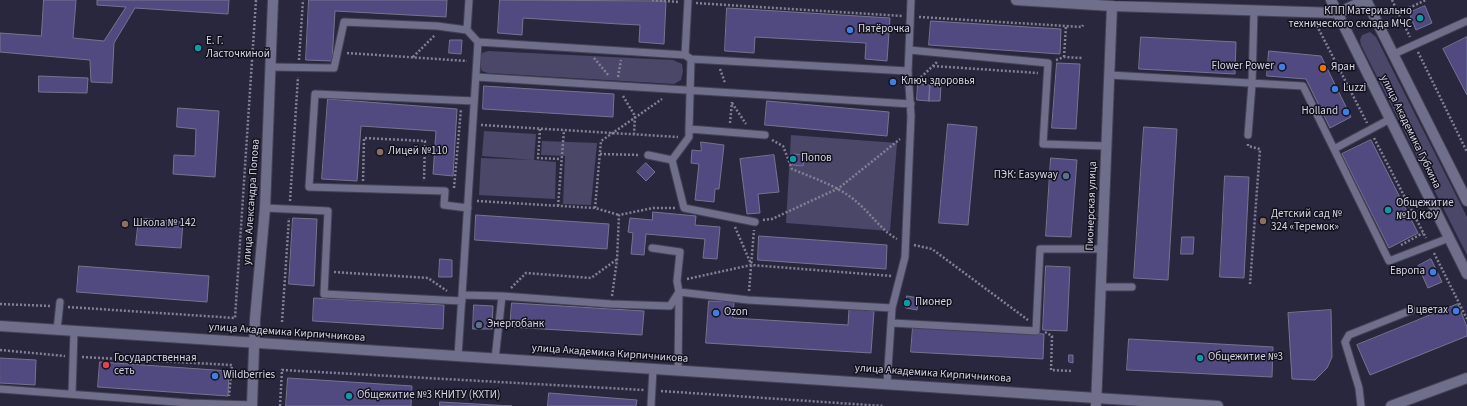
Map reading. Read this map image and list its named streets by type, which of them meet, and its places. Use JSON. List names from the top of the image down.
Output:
{
  "streets": {
    "street": [
      "улица Академика Губкина",
      "улица Александра Попова",
      "Пионерская улица",
      "улица Академика Кирпичникова"
    ]
  },
  "crossings": [
    ["улица Александра Попова", "улица Академика Кирпичникова"],
    ["Пионерская улица", "улица Академика Кирпичникова"]
  ],
  "places": [
    "КПП Материально технического склада МЧС",
    "Пятёрочка",
    "Е. Г. Ласточкиной",
    "Flower Power",
    "Яран",
    "Ключ здоровья",
    "Luzzi",
    "Holland",
    "Лицей №110",
    "Попов",
    "ПЭК: Easyway",
    "Общежитие №10 КФУ",
    "Детский сад № 324 «Теремок»",
    "Школа № 142",
    "Европа",
    "Пионер",
    "В цветах",
    "Ozon",
    "Энергобанк",
    "Общежитие №3",
    "Государственная сеть",
    "Wildberries",
    "Общежитие №3 КНИТУ (КХТИ)"
  ]
}
